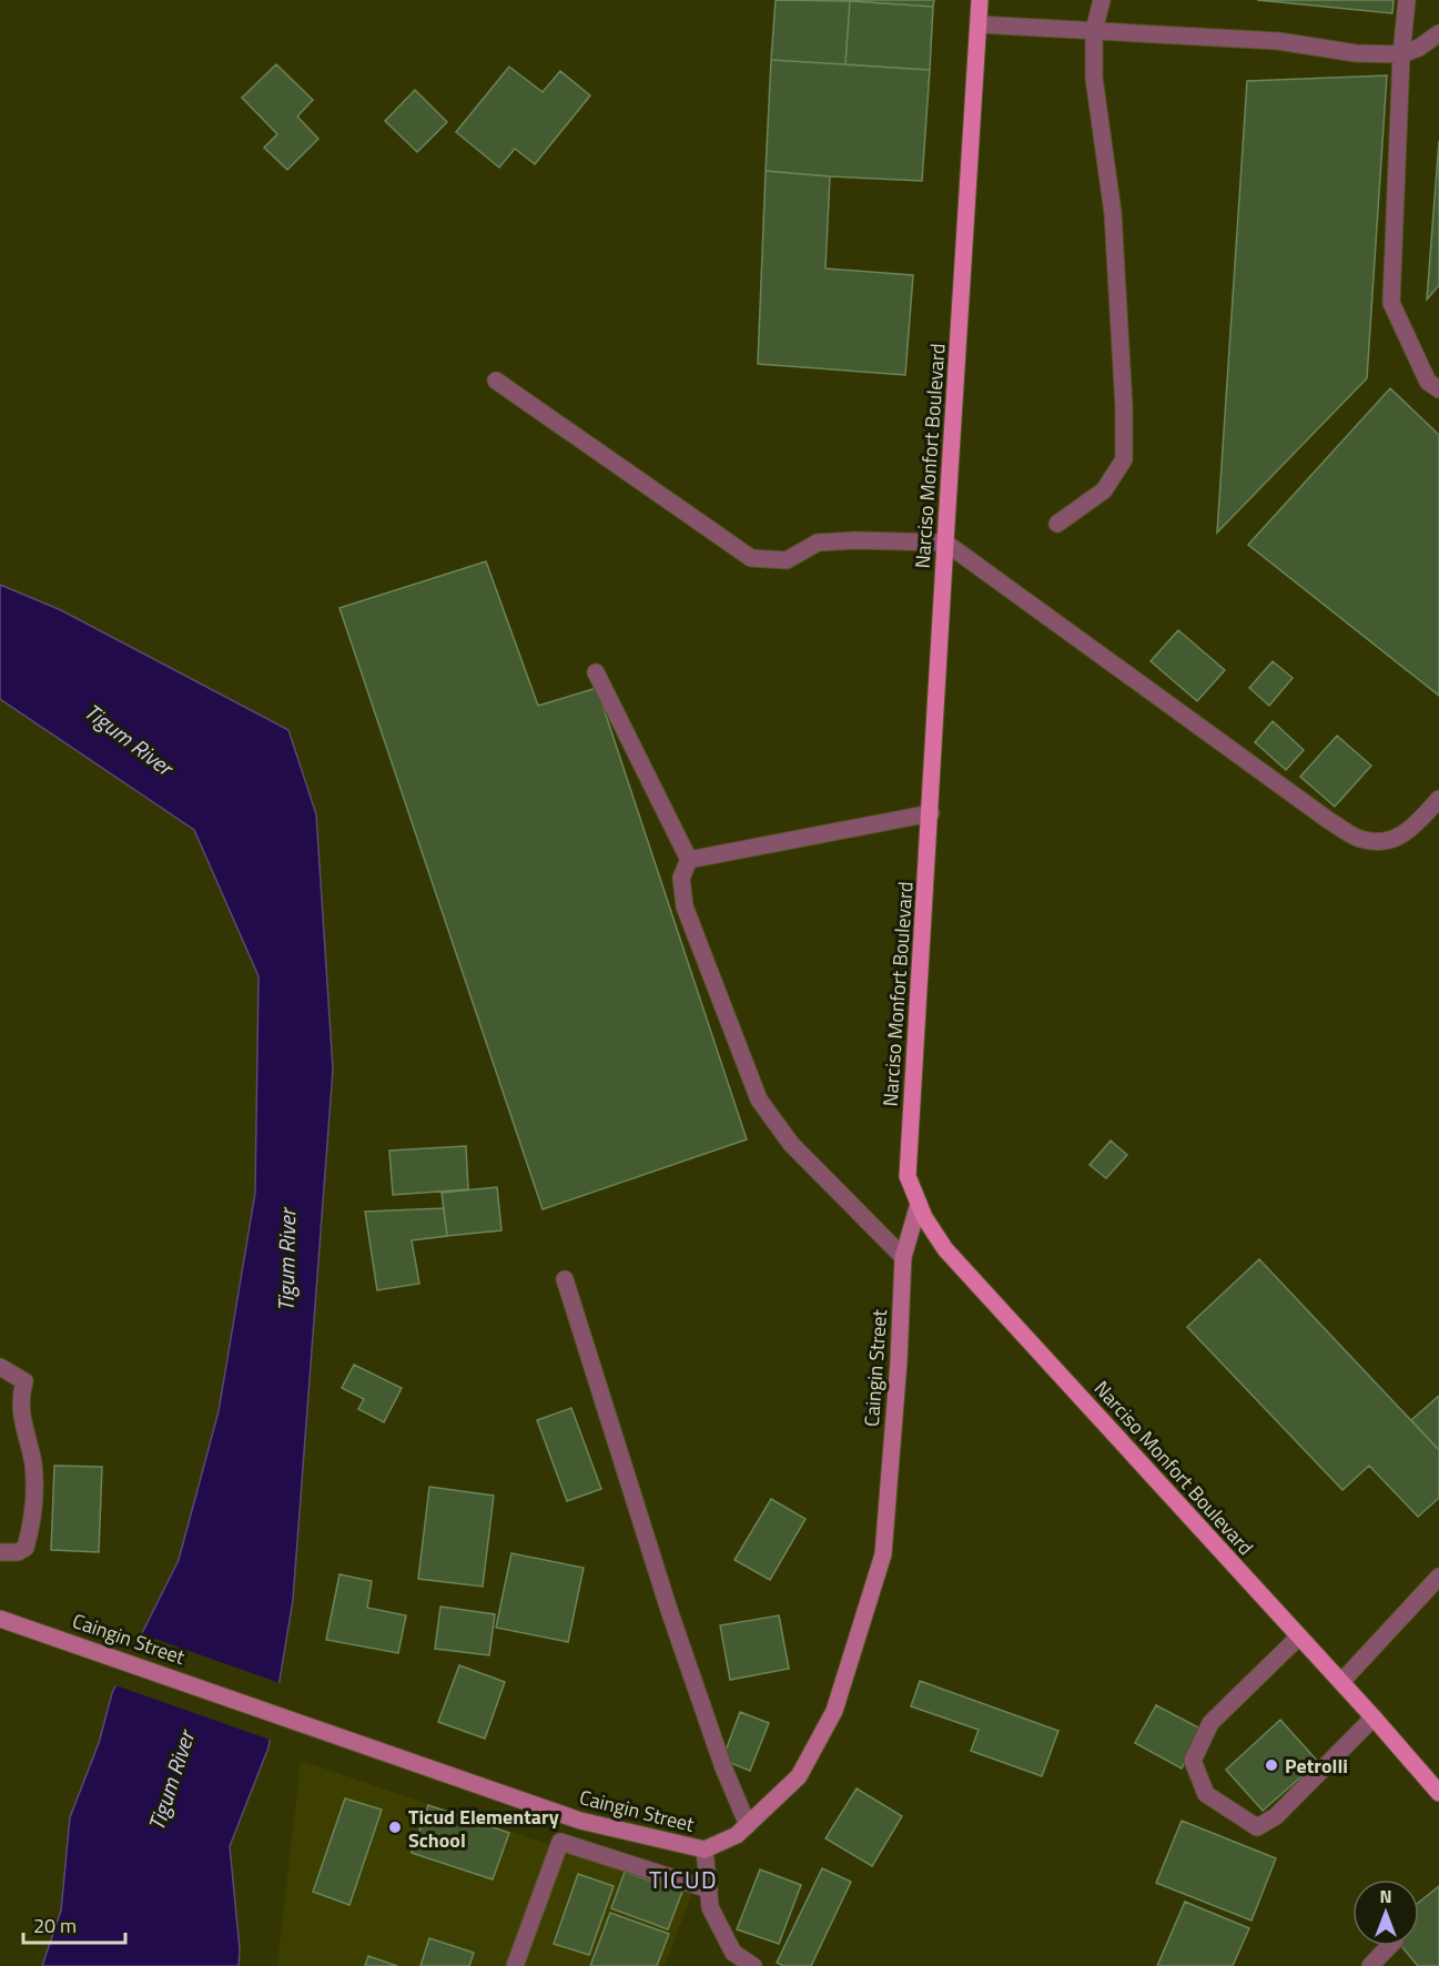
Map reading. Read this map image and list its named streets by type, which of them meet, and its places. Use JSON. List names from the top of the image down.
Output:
{
  "streets": {
    "main road": ["Narciso Monfort Boulevard", "Caingin Street"]
  },
  "crossings": [
    ["Narciso Monfort Boulevard", "Caingin Street"]
  ],
  "districts": ["TICUD"],
  "water": ["Tigum River"],
  "places": ["Petrolli", "Ticud Elementary School"],
  "scale_bar": "20 m",
  "north": "top"
}
